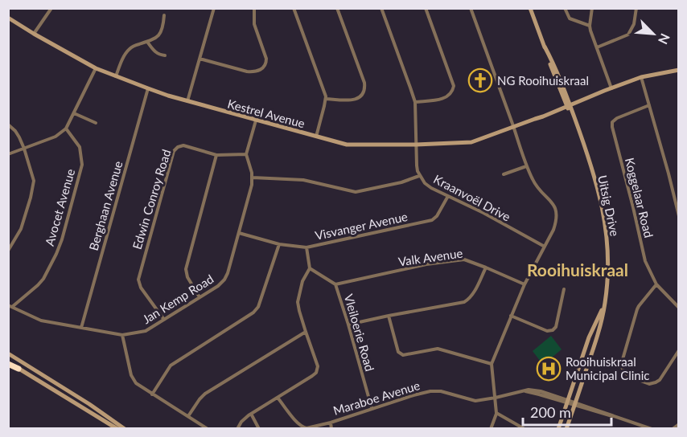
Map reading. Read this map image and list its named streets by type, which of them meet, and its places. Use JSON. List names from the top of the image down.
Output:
{
  "streets": {
    "main road": ["Kestrel Avenue", "Uitsig Drive"],
    "street": [
      "Kraanvoël Drive",
      "Koggelaar Road",
      "Edwin Conroy Road",
      "Berghaan Avenue",
      "Avocet Avenue",
      "Visvanger Avenue",
      "Valk Avenue",
      "Jan Kemp Road",
      "Vleiloerie Road",
      "Maraboe Avenue"
    ]
  },
  "crossings": [
    ["Kestrel Avenue", "Kraanvoël Drive"],
    ["Kestrel Avenue", "Berghaan Avenue"],
    ["Kestrel Avenue", "Uitsig Drive"],
    ["Kraanvoël Drive", "Visvanger Avenue"],
    ["Edwin Conroy Road", "Jan Kemp Road"],
    ["Berghaan Avenue", "Jan Kemp Road"],
    ["Uitsig Drive", "Maraboe Avenue"],
    ["Avocet Avenue", "Jan Kemp Road"],
    ["Visvanger Avenue", "Jan Kemp Road"],
    ["Valk Avenue", "Vleiloerie Road"],
    ["Vleiloerie Road", "Maraboe Avenue"]
  ],
  "districts": ["Rooihuiskraal"],
  "places": {
    "church": ["NG Rooihuiskraal"],
    "hospital": ["Rooihuiskraal Municipal Clinic"]
  },
  "scale_bar": "200 m",
  "north": "bottom right"
}
